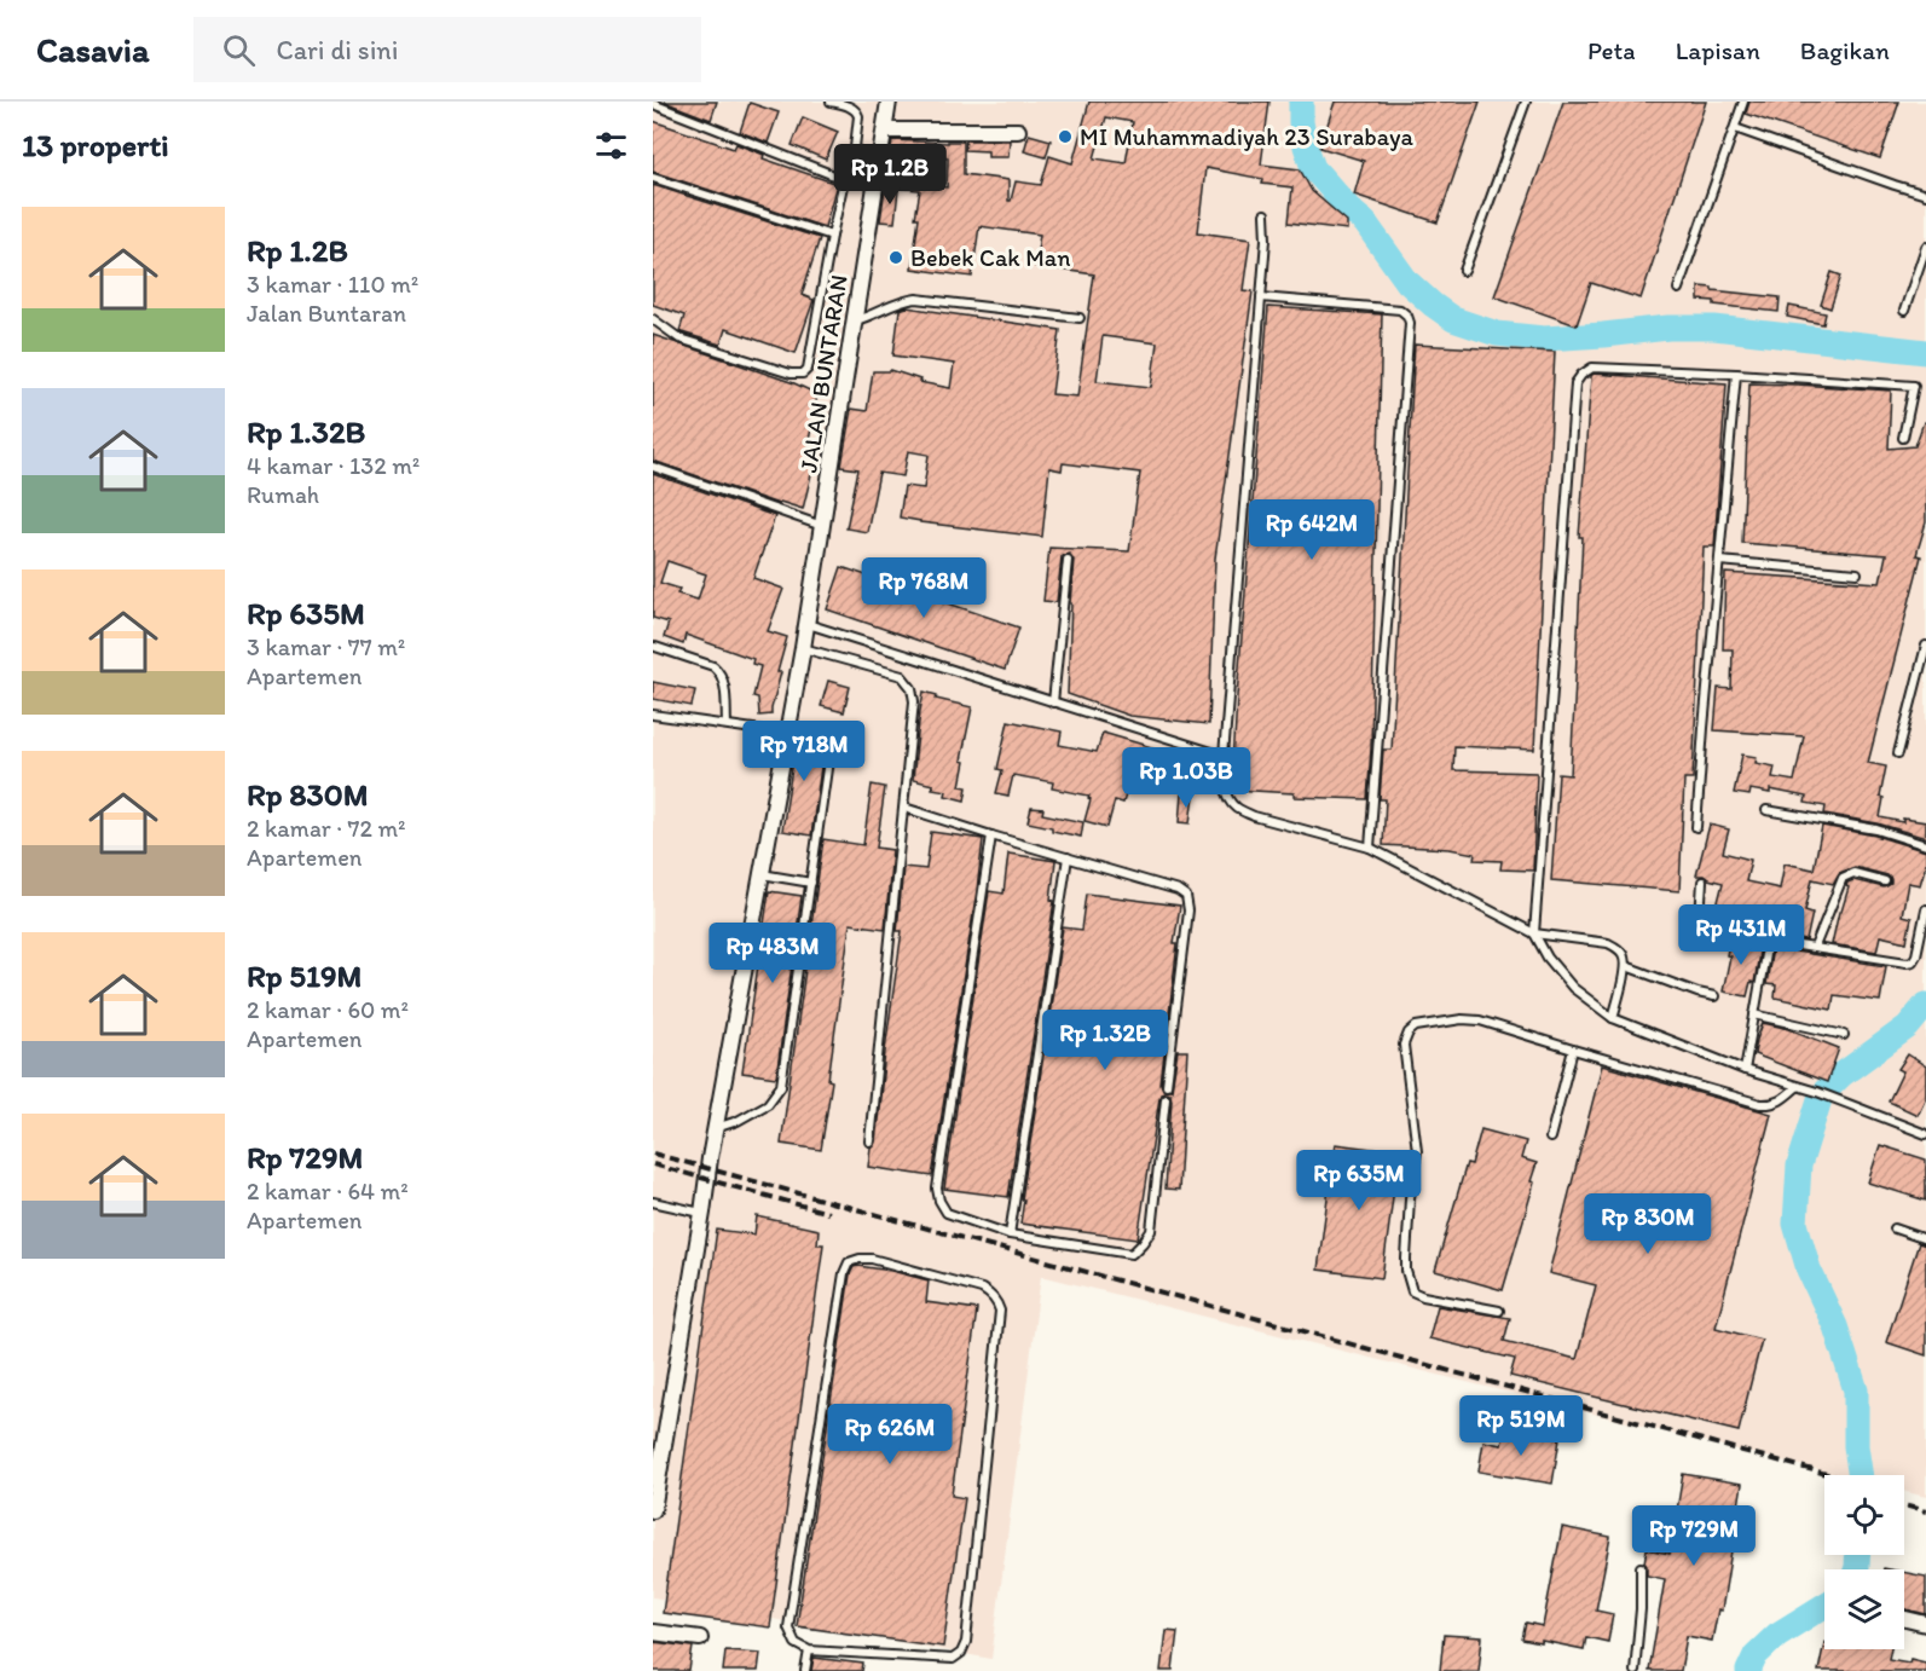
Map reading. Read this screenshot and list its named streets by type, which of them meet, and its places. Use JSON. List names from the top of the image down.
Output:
{
  "streets": {
    "street": ["JALAN BUNTARAN"]
  },
  "places": ["MI Muhammadiyah 23 Surabaya", "Bebek Cak Man"],
  "page": {
    "header": "Casavia",
    "search": "Cari di sini",
    "nav": ["Peta", "Lapisan", "Bagikan"],
    "heading": "13 properti",
    "price": [
      "Rp 1.2B",
      "Rp 642M",
      "Rp 768M",
      "Rp 718M",
      "Rp 1.03B",
      "Rp 431M",
      "Rp 483M",
      "Rp 1.32B",
      "Rp 635M",
      "Rp 830M",
      "Rp 519M",
      "Rp 626M",
      "Rp 729M"
    ],
    "list": [
      {
        "name": "Rp 1.2B",
        "note": "3 kamar · 110 m² · Jalan Buntaran"
      },
      {
        "name": "Rp 1.32B",
        "note": "4 kamar · 132 m² · Rumah"
      },
      {
        "name": "Rp 635M",
        "note": "3 kamar · 77 m² · Apartemen"
      },
      {
        "name": "Rp 830M",
        "note": "2 kamar · 72 m² · Apartemen"
      },
      {
        "name": "Rp 519M",
        "note": "2 kamar · 60 m² · Apartemen"
      },
      {
        "name": "Rp 729M",
        "note": "2 kamar · 64 m² · Apartemen"
      }
    ]
  }
}
